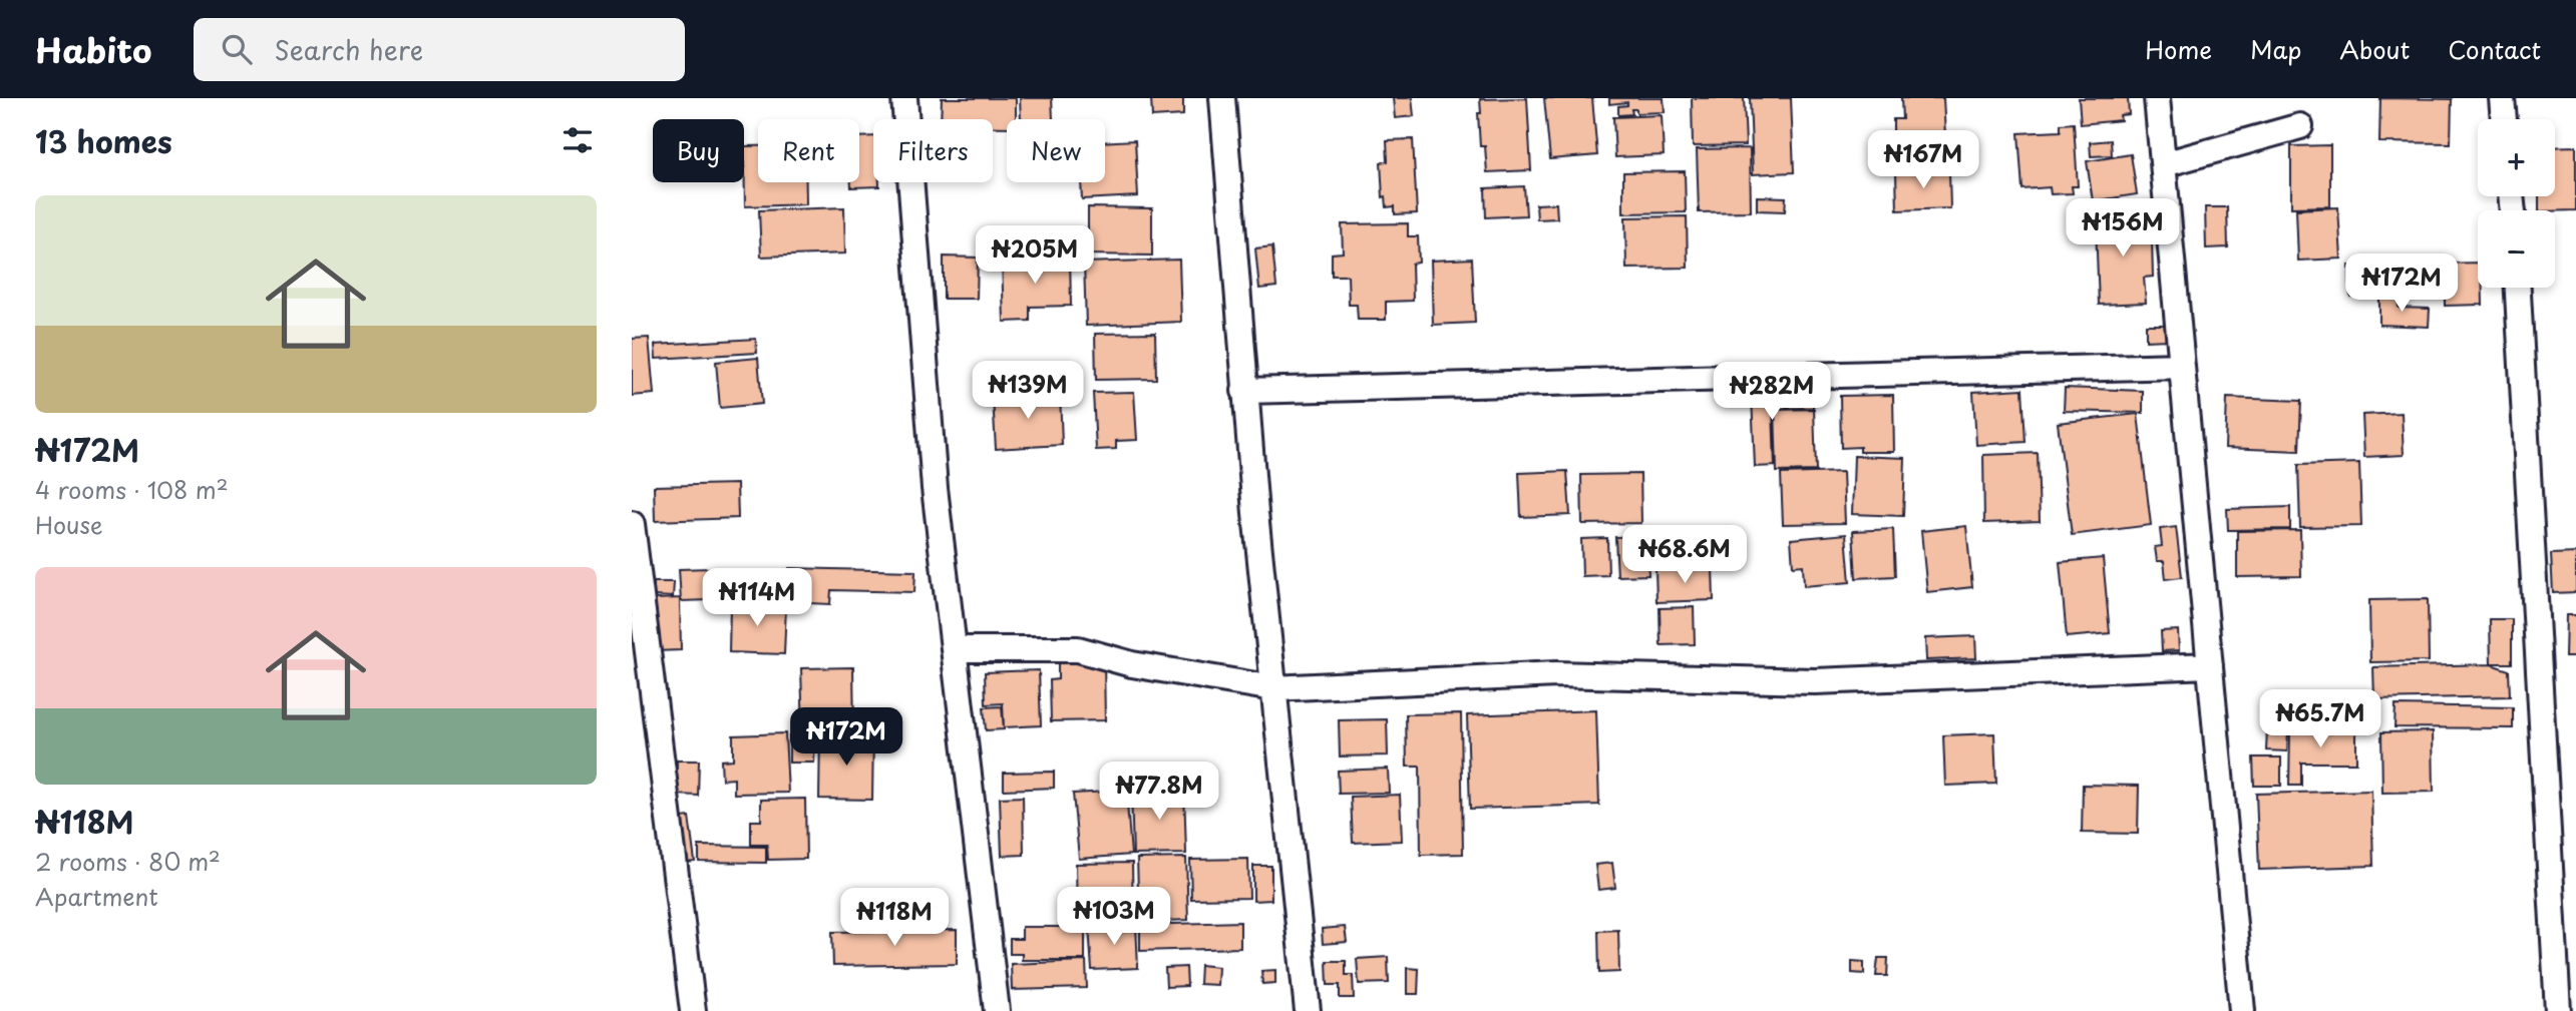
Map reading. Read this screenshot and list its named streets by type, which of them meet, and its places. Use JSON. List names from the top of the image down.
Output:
{
  "page": {
    "header": "Habito",
    "search": "Search here",
    "nav": [
      "Home",
      "Map",
      "About",
      "Contact"
    ],
    "heading": "13 homes",
    "map_buttons": ["+", "−"],
    "chip": [
      "Buy",
      "Rent",
      "Filters",
      "New"
    ],
    "price": [
      "₦167M",
      "₦156M",
      "₦205M",
      "₦172M",
      "₦139M",
      "₦282M",
      "₦68.6M",
      "₦114M",
      "₦65.7M",
      "₦172M",
      "₦77.8M",
      "₦103M",
      "₦118M"
    ],
    "list": [
      {
        "name": "₦172M",
        "note": "4 rooms · 108 m² · House"
      },
      {
        "name": "₦118M",
        "note": "2 rooms · 80 m² · Apartment"
      }
    ]
  }
}
